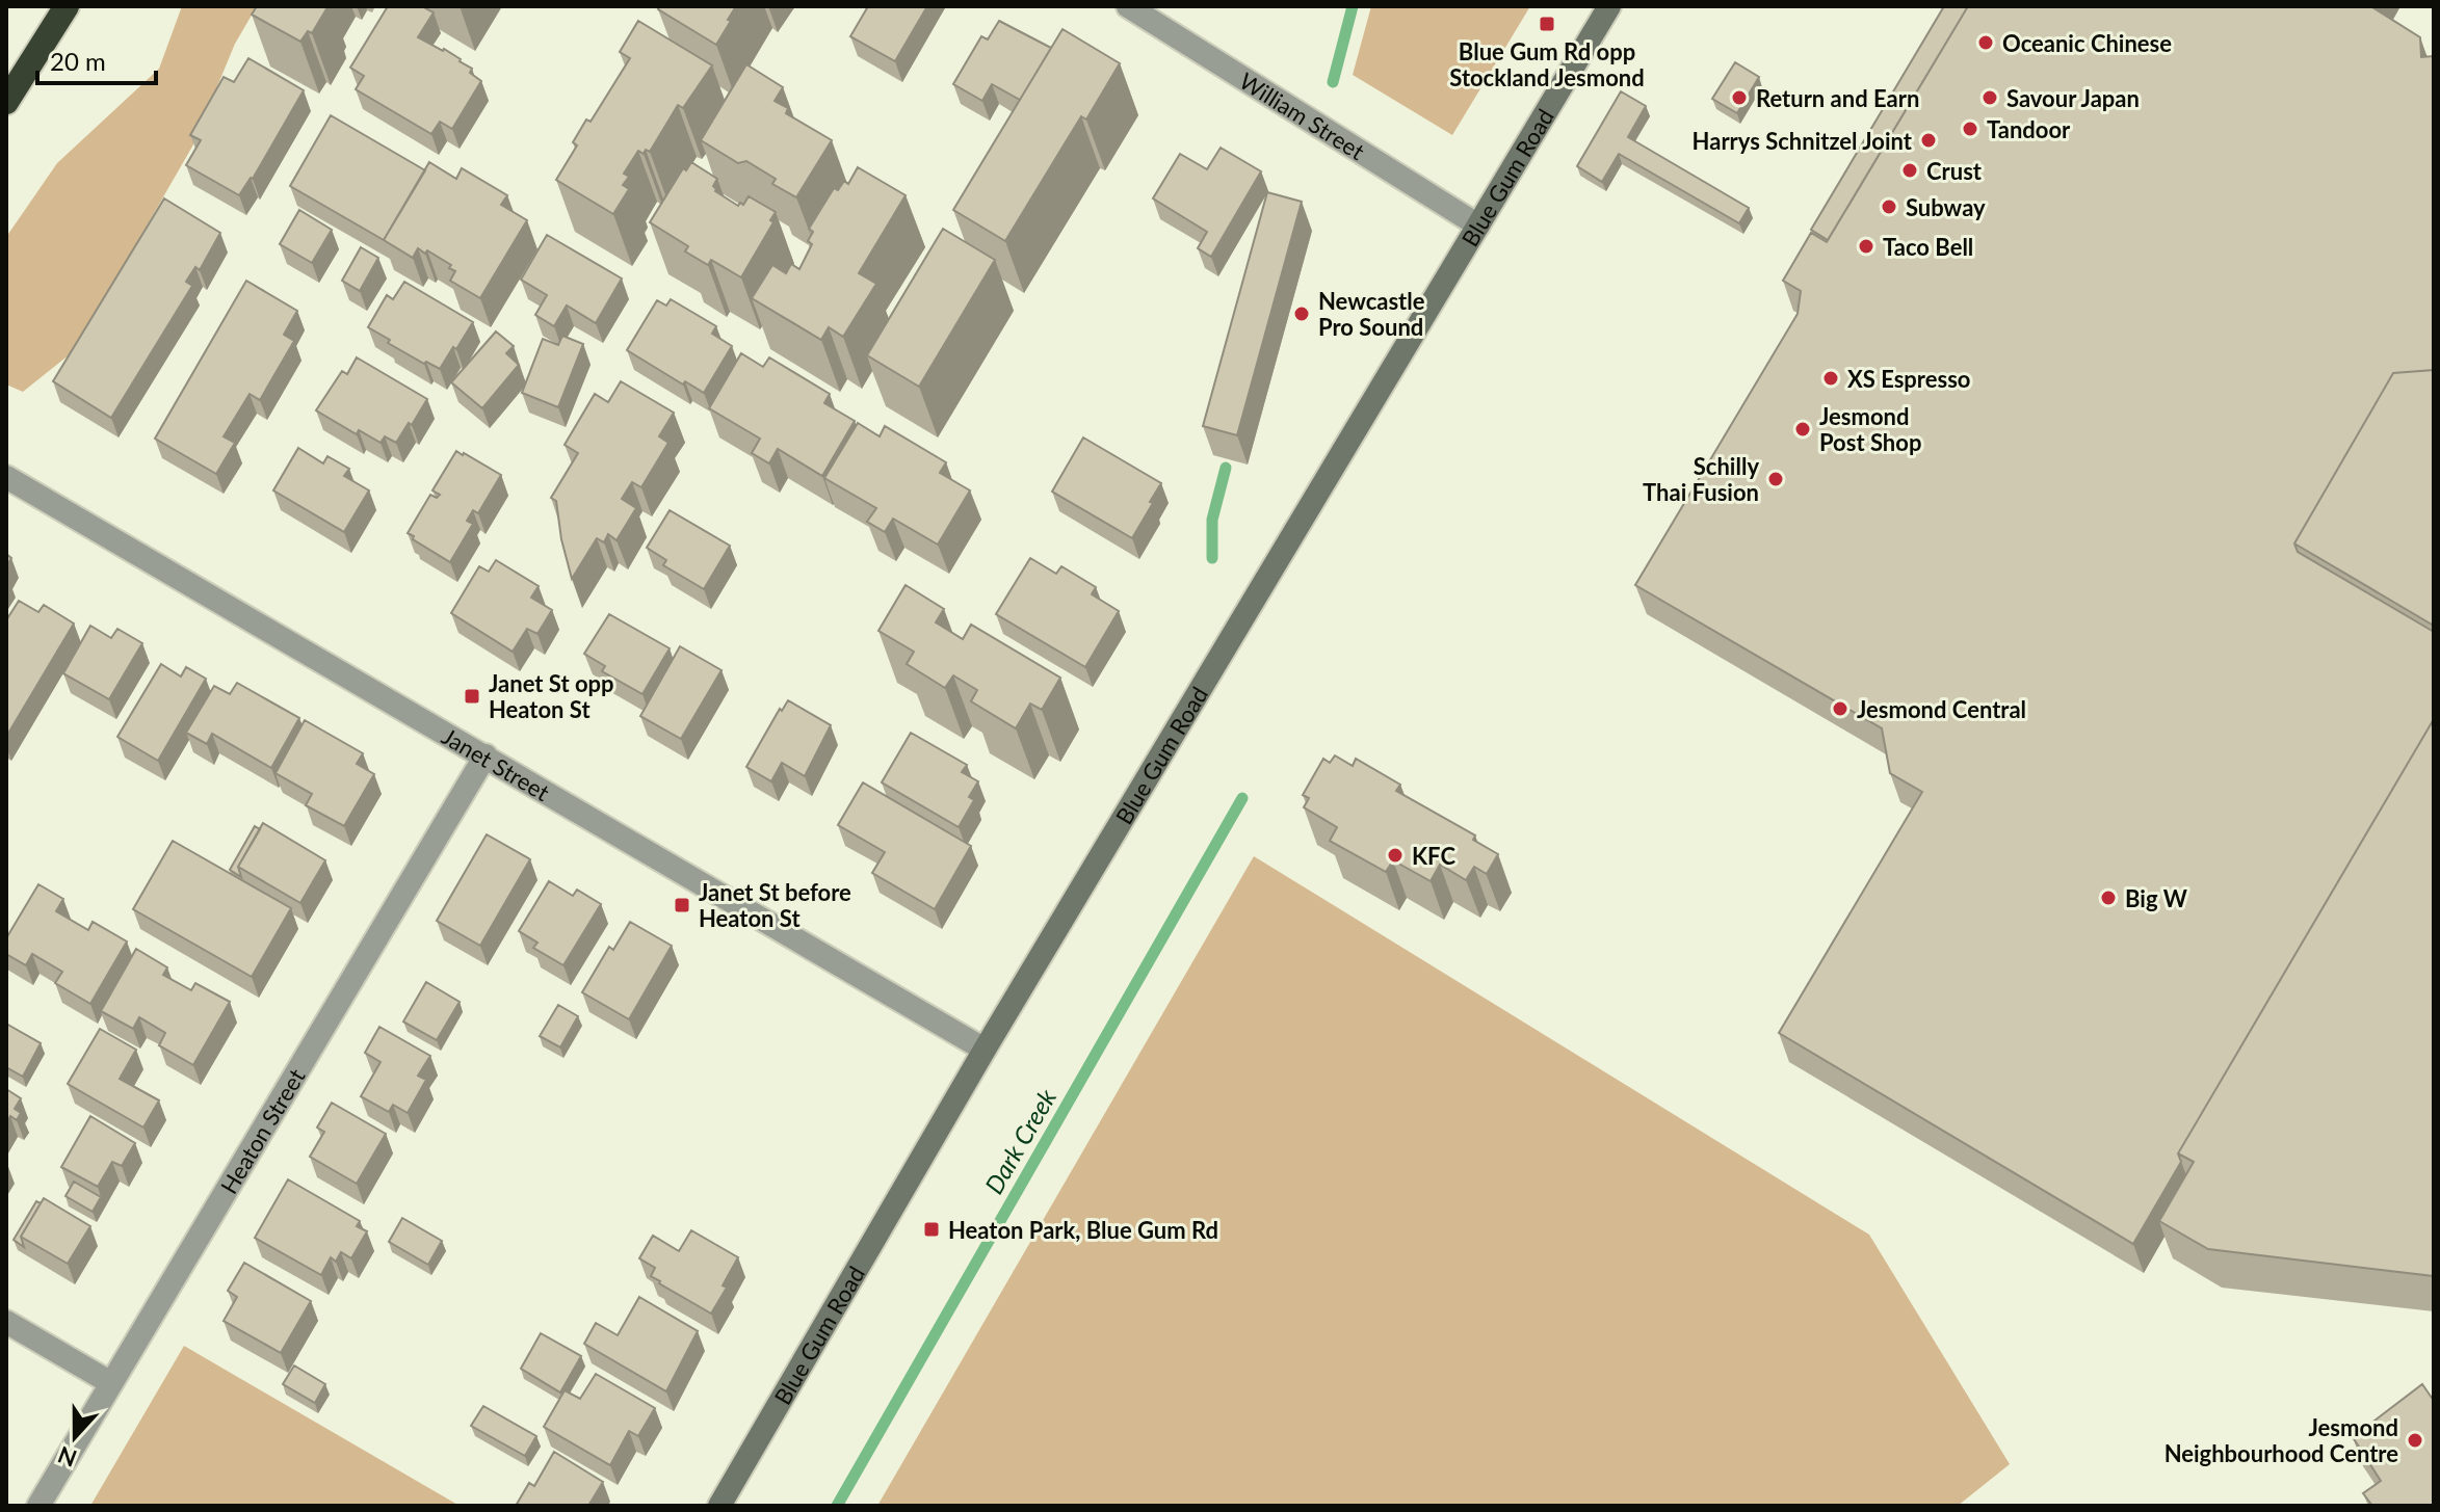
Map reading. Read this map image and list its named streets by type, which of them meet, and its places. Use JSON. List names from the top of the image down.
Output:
{
  "streets": {
    "main road": ["Blue Gum Road"],
    "street": ["William Street", "Janet Street", "Heaton Street"]
  },
  "crossings": [
    ["William Street", "Blue Gum Road"],
    ["Blue Gum Road", "Janet Street"],
    ["Janet Street", "Heaton Street"]
  ],
  "water": ["Dark Creek"],
  "places": {
    "transit": [
      "Blue Gum Rd opp Stockland Jesmond",
      "Janet St opp Heaton St",
      "Janet St before Heaton St",
      "Heaton Park, Blue Gum Rd"
    ],
    "other": [
      "Oceanic Chinese",
      "Return and Earn",
      "Savour Japan",
      "Tandoor",
      "Harrys Schnitzel Joint",
      "Crust",
      "Subway",
      "Taco Bell",
      "Newcastle Pro Sound",
      "XS Espresso",
      "Jesmond Post Shop",
      "Schilly Thai Fusion",
      "Jesmond Central",
      "KFC",
      "Big W",
      "Jesmond Neighbourhood Centre"
    ]
  },
  "scale_bar": "20 m",
  "north": "bottom"
}
